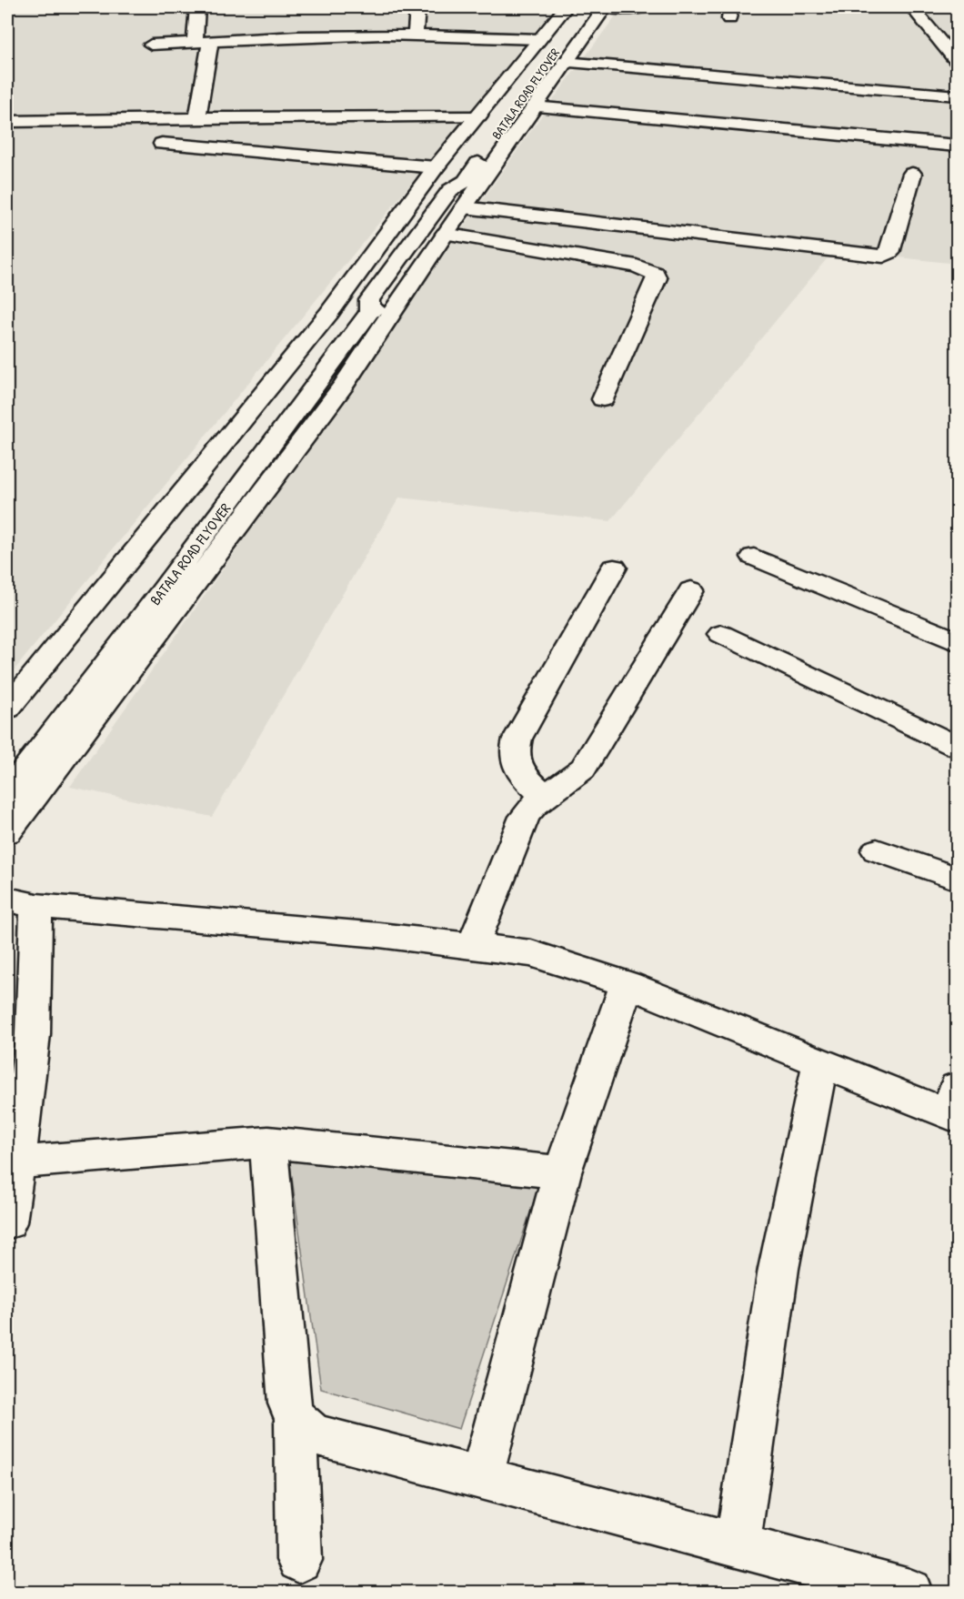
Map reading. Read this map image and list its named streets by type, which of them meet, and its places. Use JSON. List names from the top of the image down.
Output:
{
  "streets": {
    "main road": ["BATALA ROAD FLYOVER"]
  }
}
